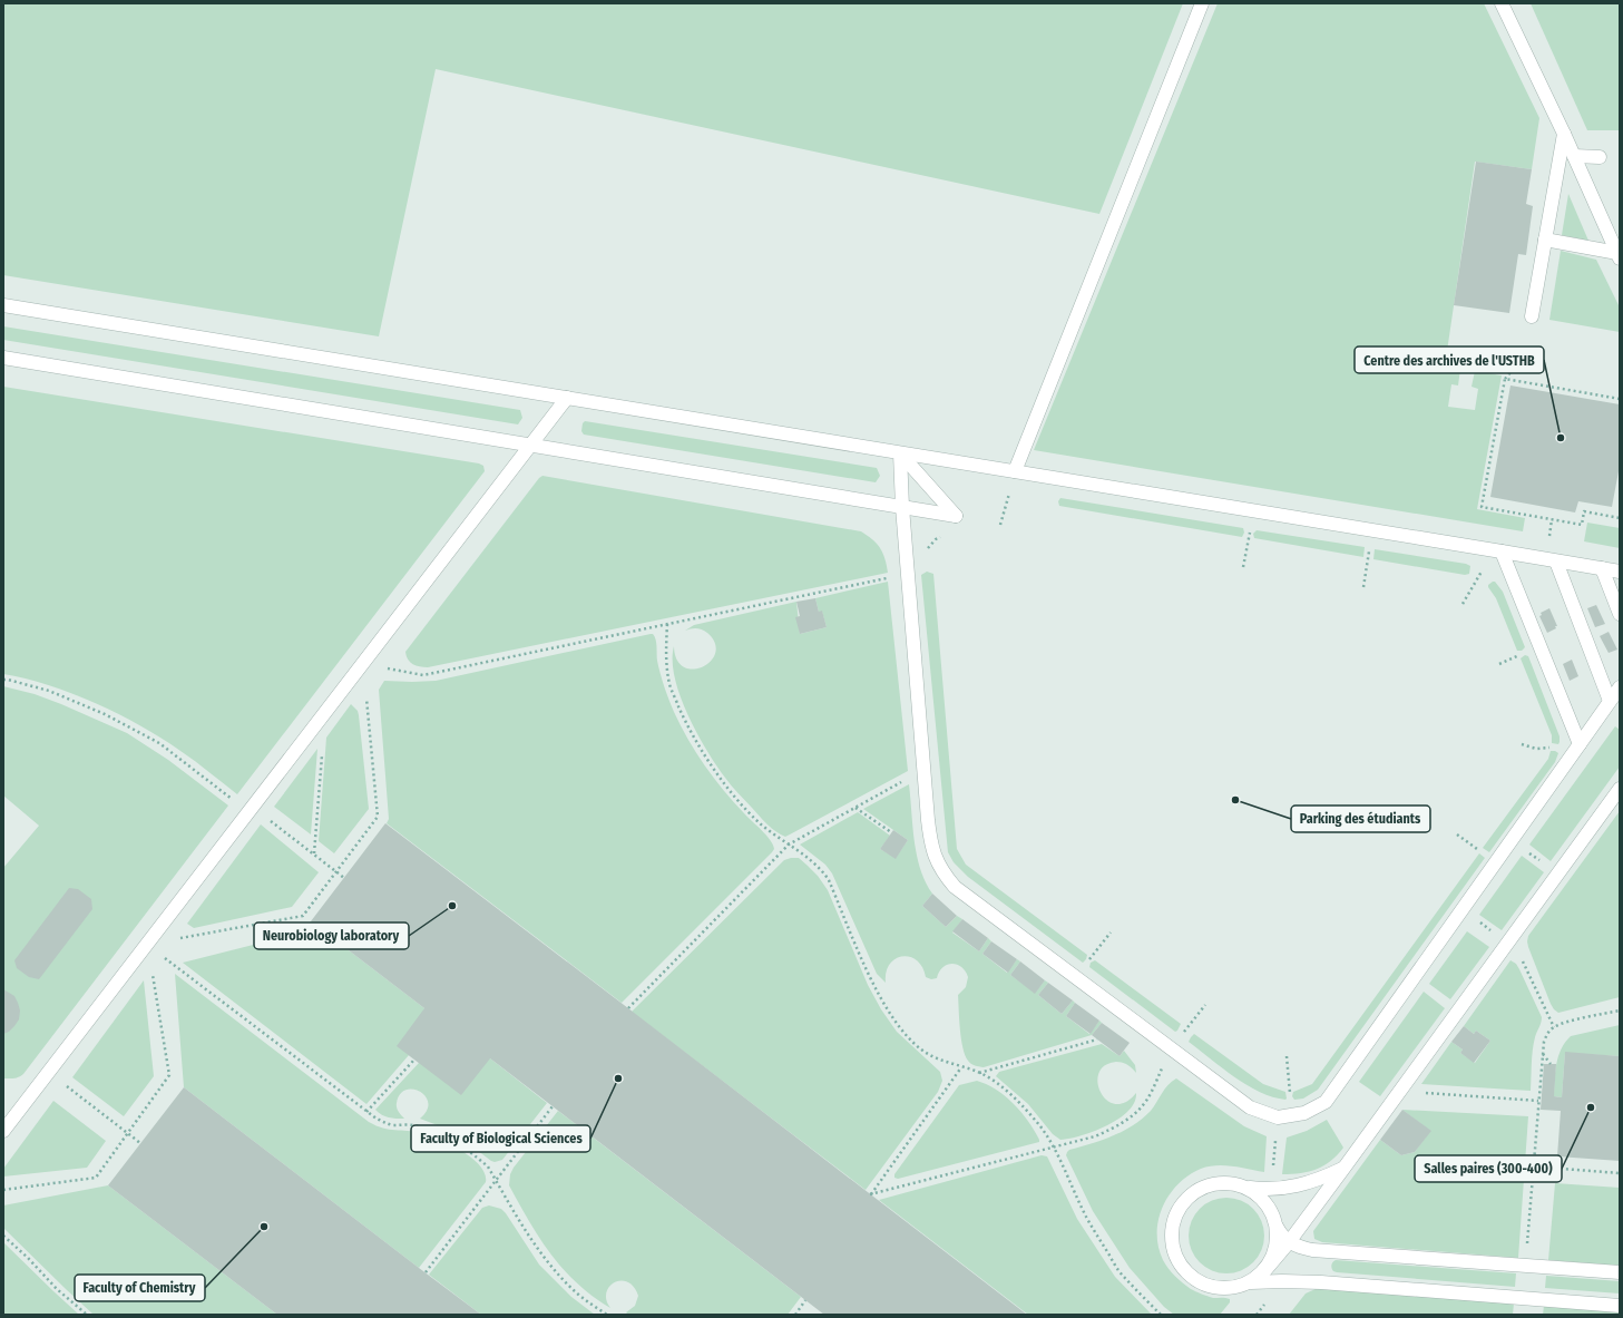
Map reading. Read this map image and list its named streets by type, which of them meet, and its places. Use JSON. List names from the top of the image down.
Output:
{
  "places": [
    "Centre des archives de l'USTHB",
    "Parking des étudiants",
    "Neurobiology laboratory",
    "Faculty of Biological Sciences",
    "Salles paires (300-400)",
    "Faculty of Chemistry"
  ]
}
